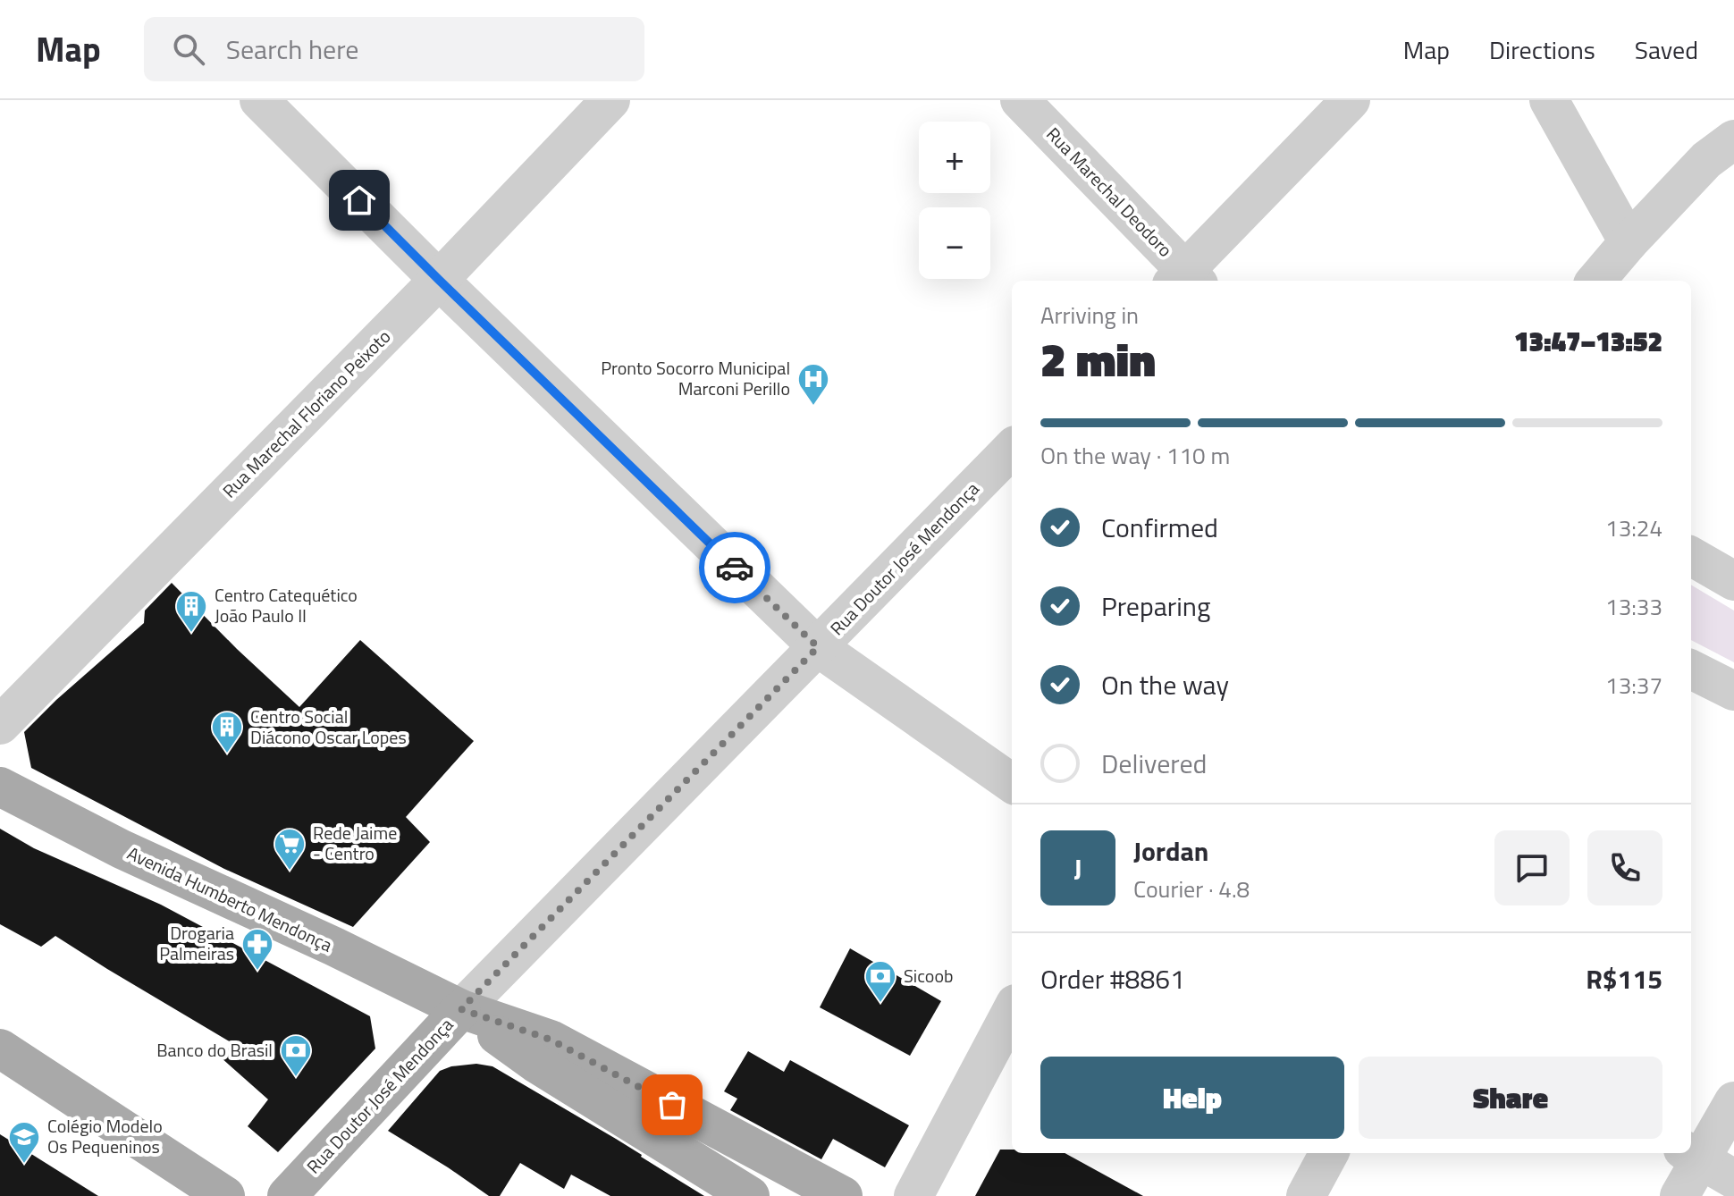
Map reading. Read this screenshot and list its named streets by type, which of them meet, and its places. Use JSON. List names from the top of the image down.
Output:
{
  "streets": {
    "main road": ["Rua Doutor José Mendonça", "Avenida Humberto Mendonça"],
    "street": ["Rua Marechal Deodoro", "Rua Marechal Floriano Peixoto"]
  },
  "crossings": [
    ["Rua Doutor José Mendonça", "Avenida Humberto Mendonça"]
  ],
  "places": {
    "hospital": ["Pronto Socorro Municipal Marconi Perillo"],
    "building": ["Centro Catequético João Paulo II", "Centro Social Diácono Oscar Lopes"],
    "supermarket": ["Rede Jaime - Centro"],
    "pharmacy": ["Drogaria Palmeiras"],
    "bank": ["Sicoob", "Banco do Brasil"],
    "school or university": ["Colégio Modelo Os Pequeninos"]
  },
  "page": {
    "header": "Map",
    "search": "Search here",
    "nav": ["Map", "Directions", "Saved"],
    "map_buttons": ["+", "−"],
    "heading": ["2 min", "Arriving in", "13:47–13:52"],
    "panel": [
      "Jordan",
      "Courier · 4.8",
      "Order #8861",
      "R$115"
    ],
    "bar": "On the way · 110 m",
    "list": [
      ["Confirmed", "13:24"],
      ["Preparing", "13:33"],
      ["On the way", "13:37"],
      "Delivered"
    ],
    "round": "J",
    "buttons": ["Help", "Share"]
  }
}
